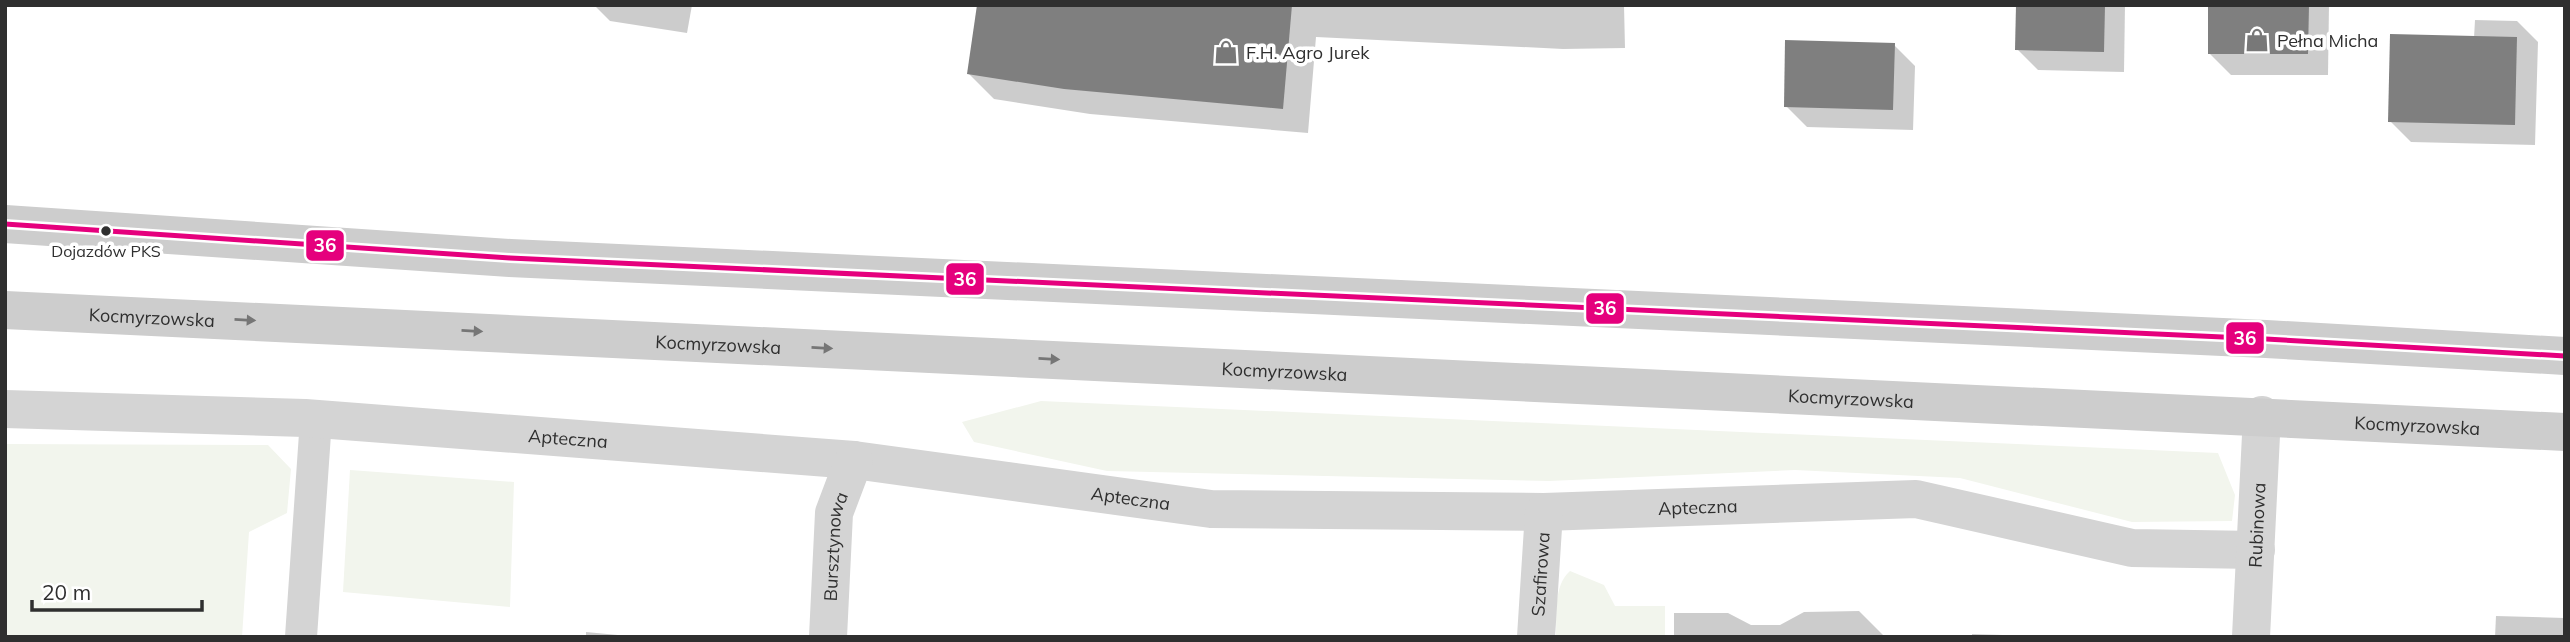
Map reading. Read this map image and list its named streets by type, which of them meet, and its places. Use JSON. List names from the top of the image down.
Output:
{
  "streets": {
    "main road": ["Kocmyrzowska"],
    "street": [
      "Apteczna",
      "Rubinowa",
      "Bursztynowa",
      "Szafirowa"
    ]
  },
  "crossings": [
    ["Kocmyrzowska", "Rubinowa"],
    ["Apteczna", "Rubinowa"],
    ["Apteczna", "Bursztynowa"],
    ["Apteczna", "Szafirowa"]
  ],
  "places": {
    "shop": ["Pełna Micha", "F.H. Agro Jurek"],
    "other": ["Dojazdów PKS"]
  },
  "lines": ["transit line 36"],
  "scale_bar": "20 m"
}
